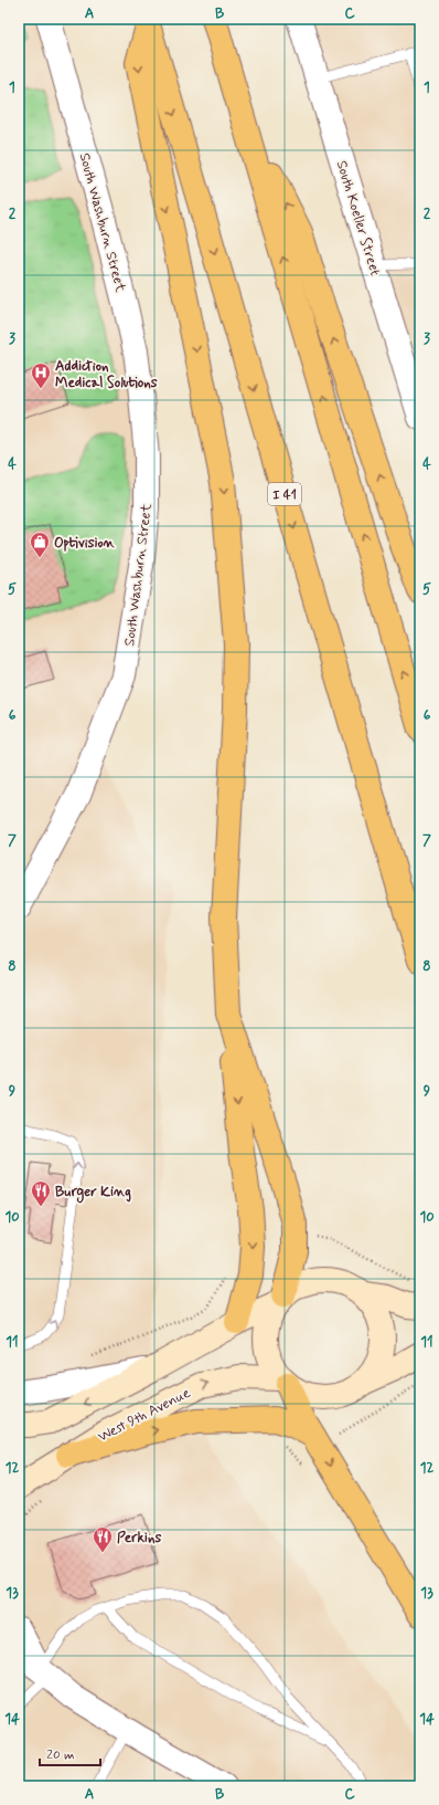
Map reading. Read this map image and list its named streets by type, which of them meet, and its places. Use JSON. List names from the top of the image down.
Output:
{
  "streets": {
    "highway": ["I 41"],
    "main road": ["West 9th Avenue"],
    "street": ["South Koeller Street", "South Washburn Street"]
  },
  "places": {
    "hospital": ["Addiction Medical Solutions"],
    "shop": ["Optivision"],
    "restaurant": ["Burger King", "Perkins"]
  },
  "scale_bar": "20 m",
  "grid": {
    "columns": ["A", "B", "C"],
    "rows": [
      "1",
      "2",
      "3",
      "4",
      "5",
      "6",
      "7",
      "8",
      "9",
      "10",
      "11",
      "12",
      "13",
      "14"
    ]
  }
}
